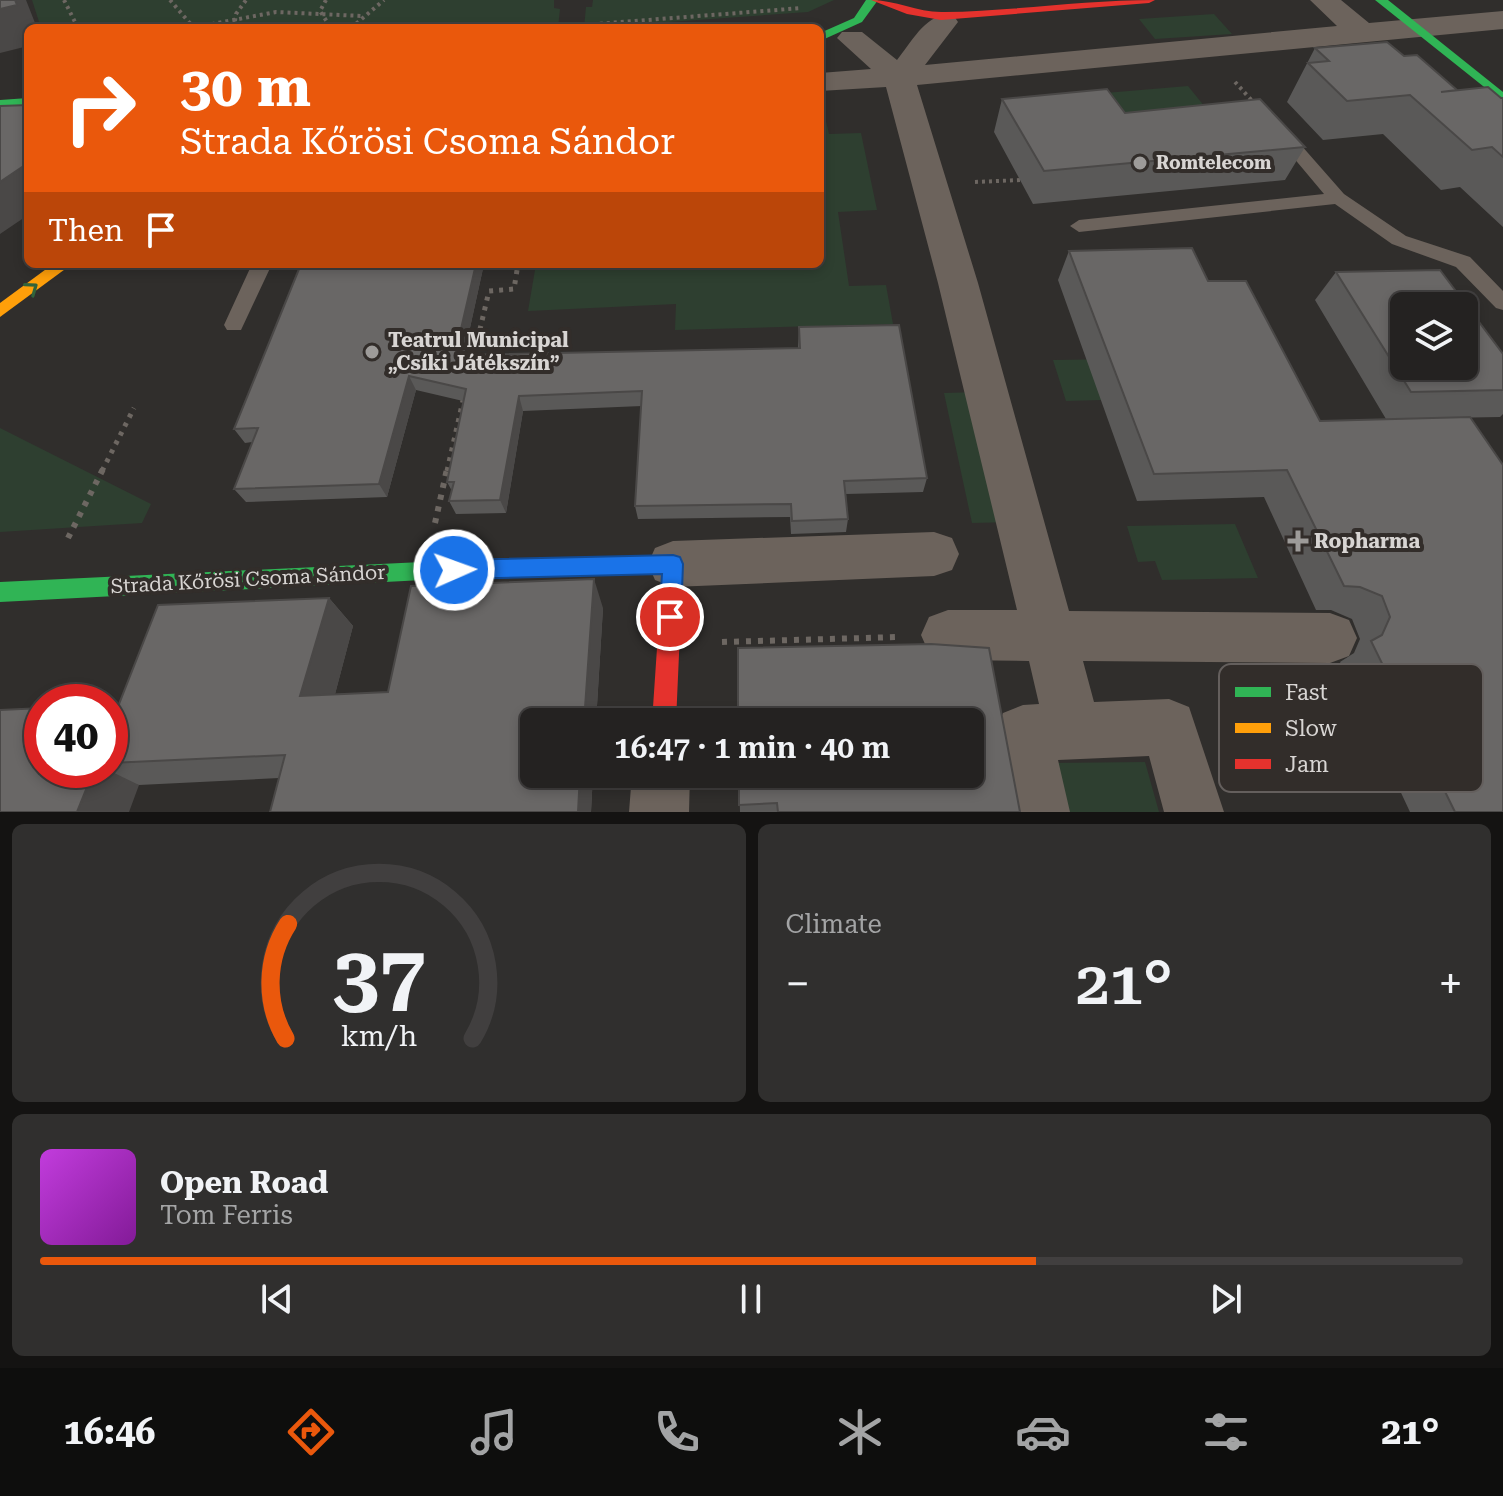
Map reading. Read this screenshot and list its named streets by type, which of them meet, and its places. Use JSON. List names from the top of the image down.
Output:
{
  "streets": {
    "street": ["Strada Kőrösi Csoma Sándor"]
  },
  "places": {
    "other": ["Romtelecom", "Teatrul Municipal „Csíki Játékszín”"],
    "health": ["Ropharma"]
  },
  "legend": ["Fast", "Slow", "Jam"],
  "page": {
    "turn": ["30 m", "Strada Kőrösi Csoma Sándor"],
    "then": "Then",
    "limit": "40",
    "trip": "16:47 · 1 min · 40 m",
    "tile": "Climate",
    "heat": ["−", "21°", "+"],
    "song": ["Open Road", "Tom Ferris"],
    "tabs": ["16:46", "21°"],
    "gauge": ["37", "km/h"]
  }
}
